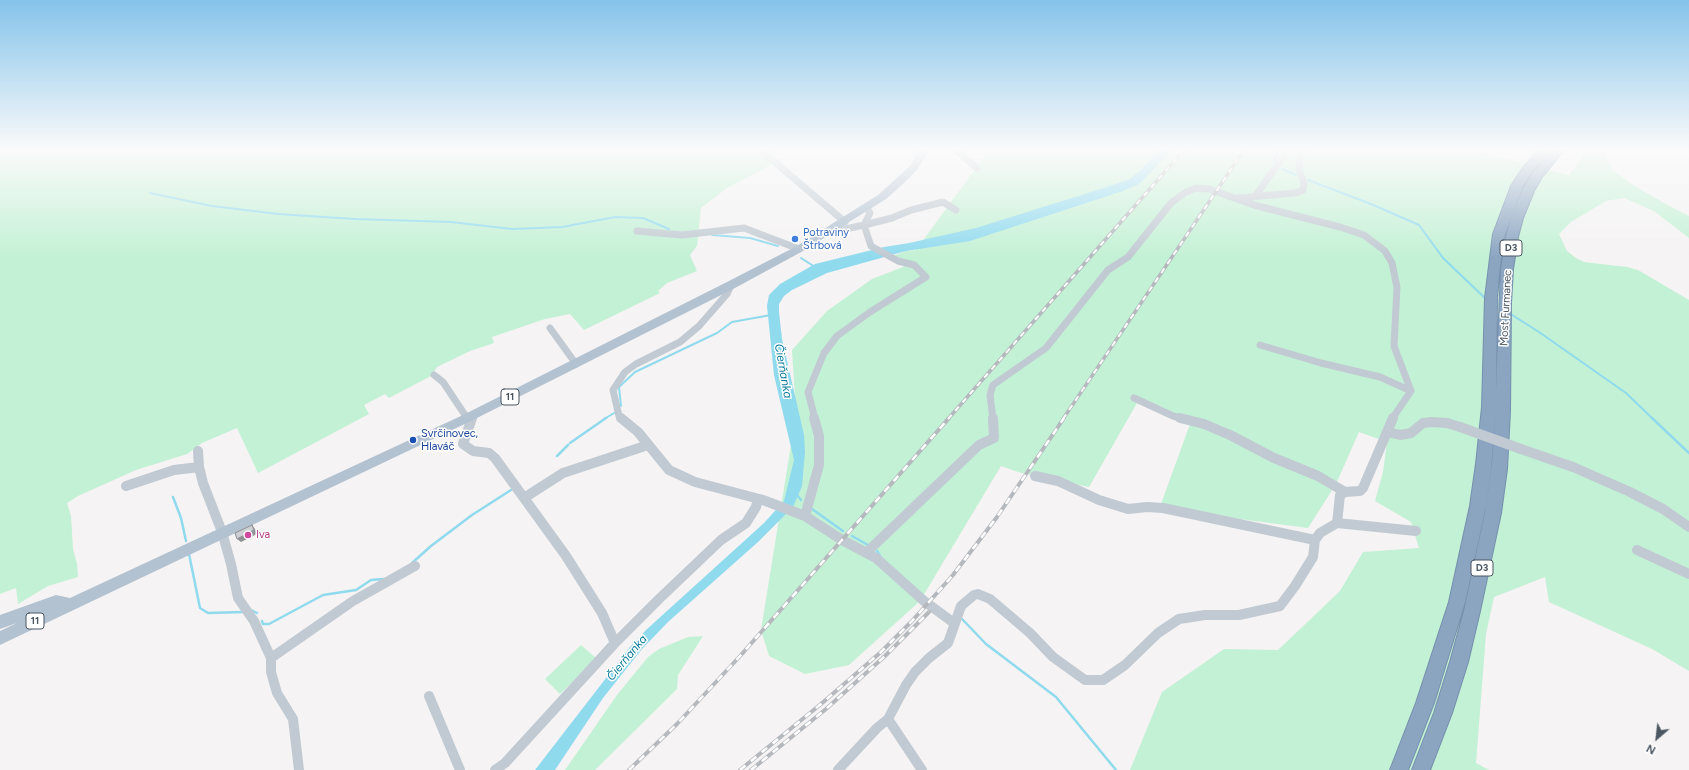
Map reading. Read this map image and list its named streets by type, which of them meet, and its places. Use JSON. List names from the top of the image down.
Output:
{
  "streets": {
    "highway": ["D3", "Most Furmanec"],
    "main road": ["11"]
  },
  "crossings": [
    ["D3", "Most Furmanec"]
  ],
  "water": ["Čierňanka"],
  "places": ["Potraviny Štrbová", "Svrčinovec, Hlaváč", "Iva"],
  "north": "bottom left"
}
